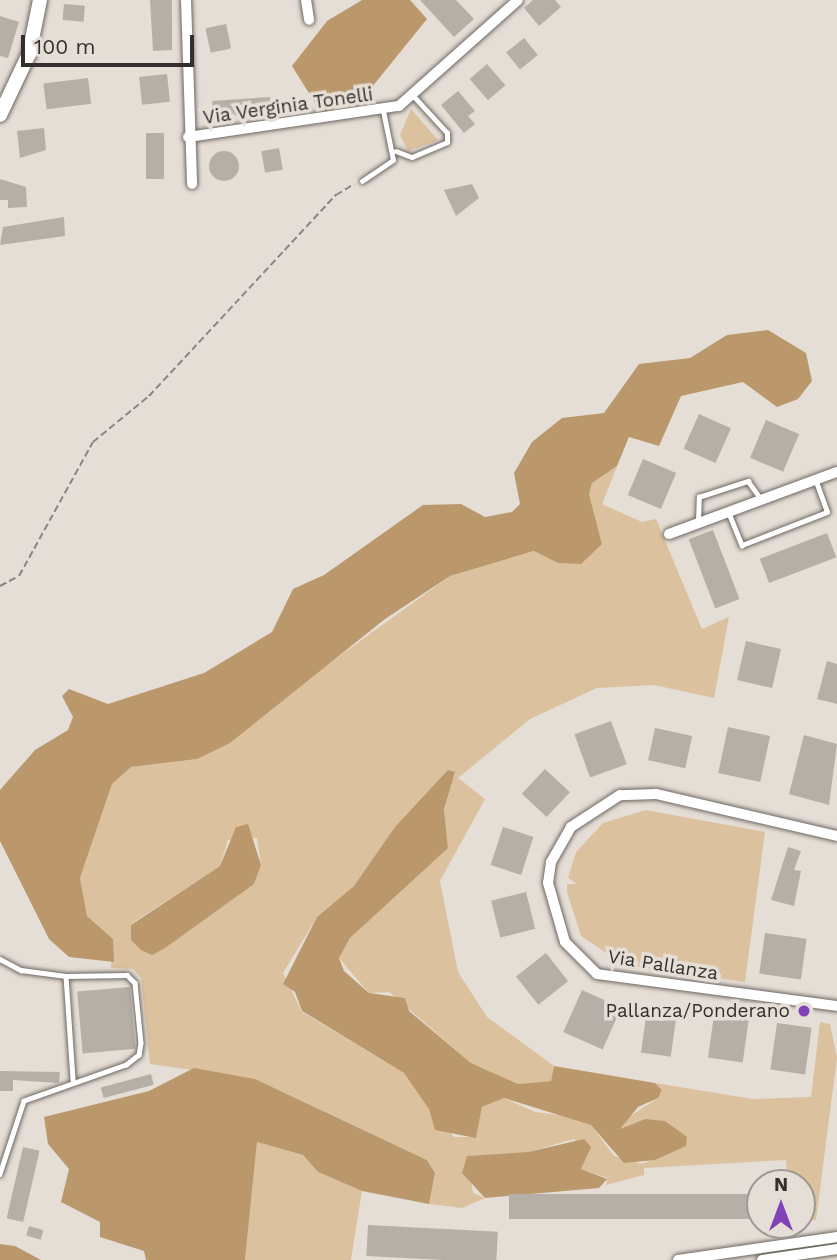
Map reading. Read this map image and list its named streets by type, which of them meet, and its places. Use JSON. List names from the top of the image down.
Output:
{
  "streets": {
    "street": ["Via Verginia Tonelli", "Via Pallanza"]
  },
  "places": ["Pallanza/Ponderano"],
  "scale_bar": "100 m",
  "north": "top"
}
